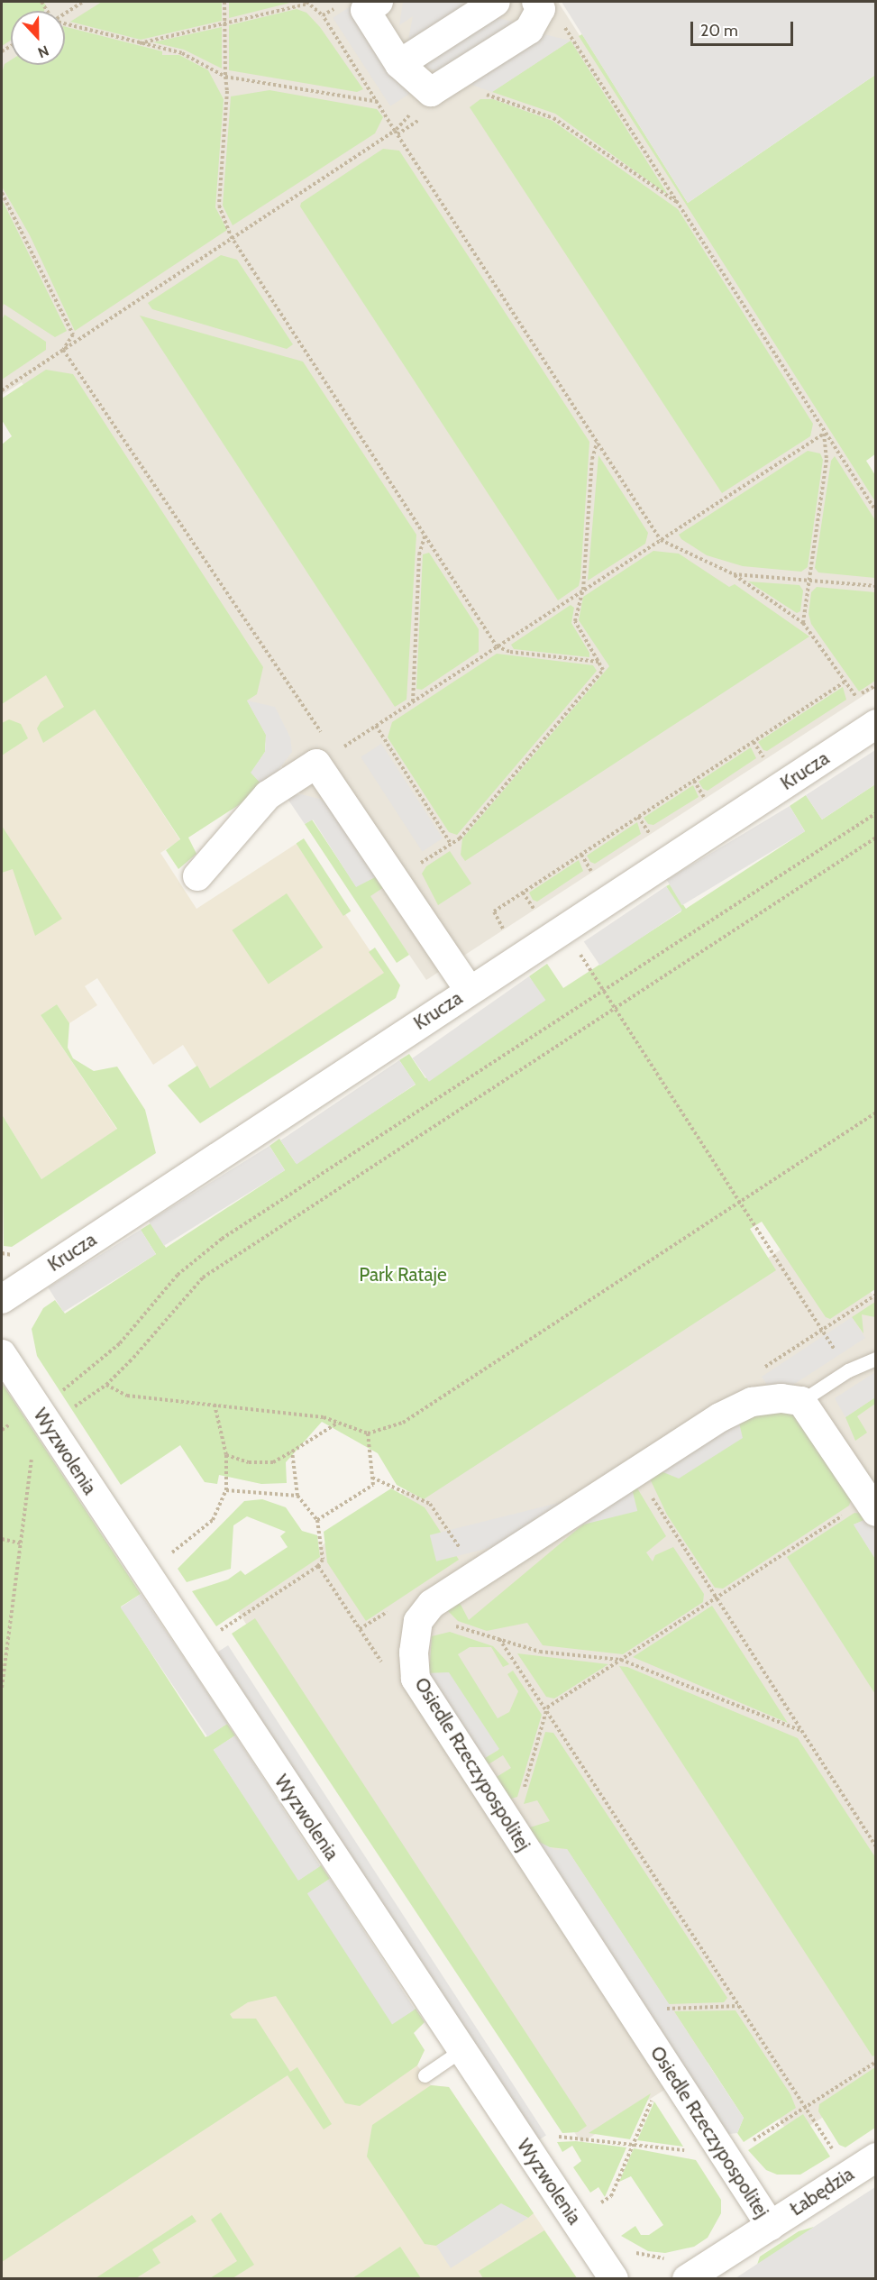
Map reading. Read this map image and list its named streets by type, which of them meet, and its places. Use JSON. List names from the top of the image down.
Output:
{
  "streets": {
    "street": [
      "Krucza",
      "Wyzwolenia",
      "Osiedle Rzeczypospolitej",
      "Łabędzia"
    ]
  },
  "crossings": [
    ["Osiedle Rzeczypospolitej", "Łabędzia"]
  ],
  "parks": ["Park Rataje"],
  "scale_bar": "20 m",
  "north": "bottom"
}
